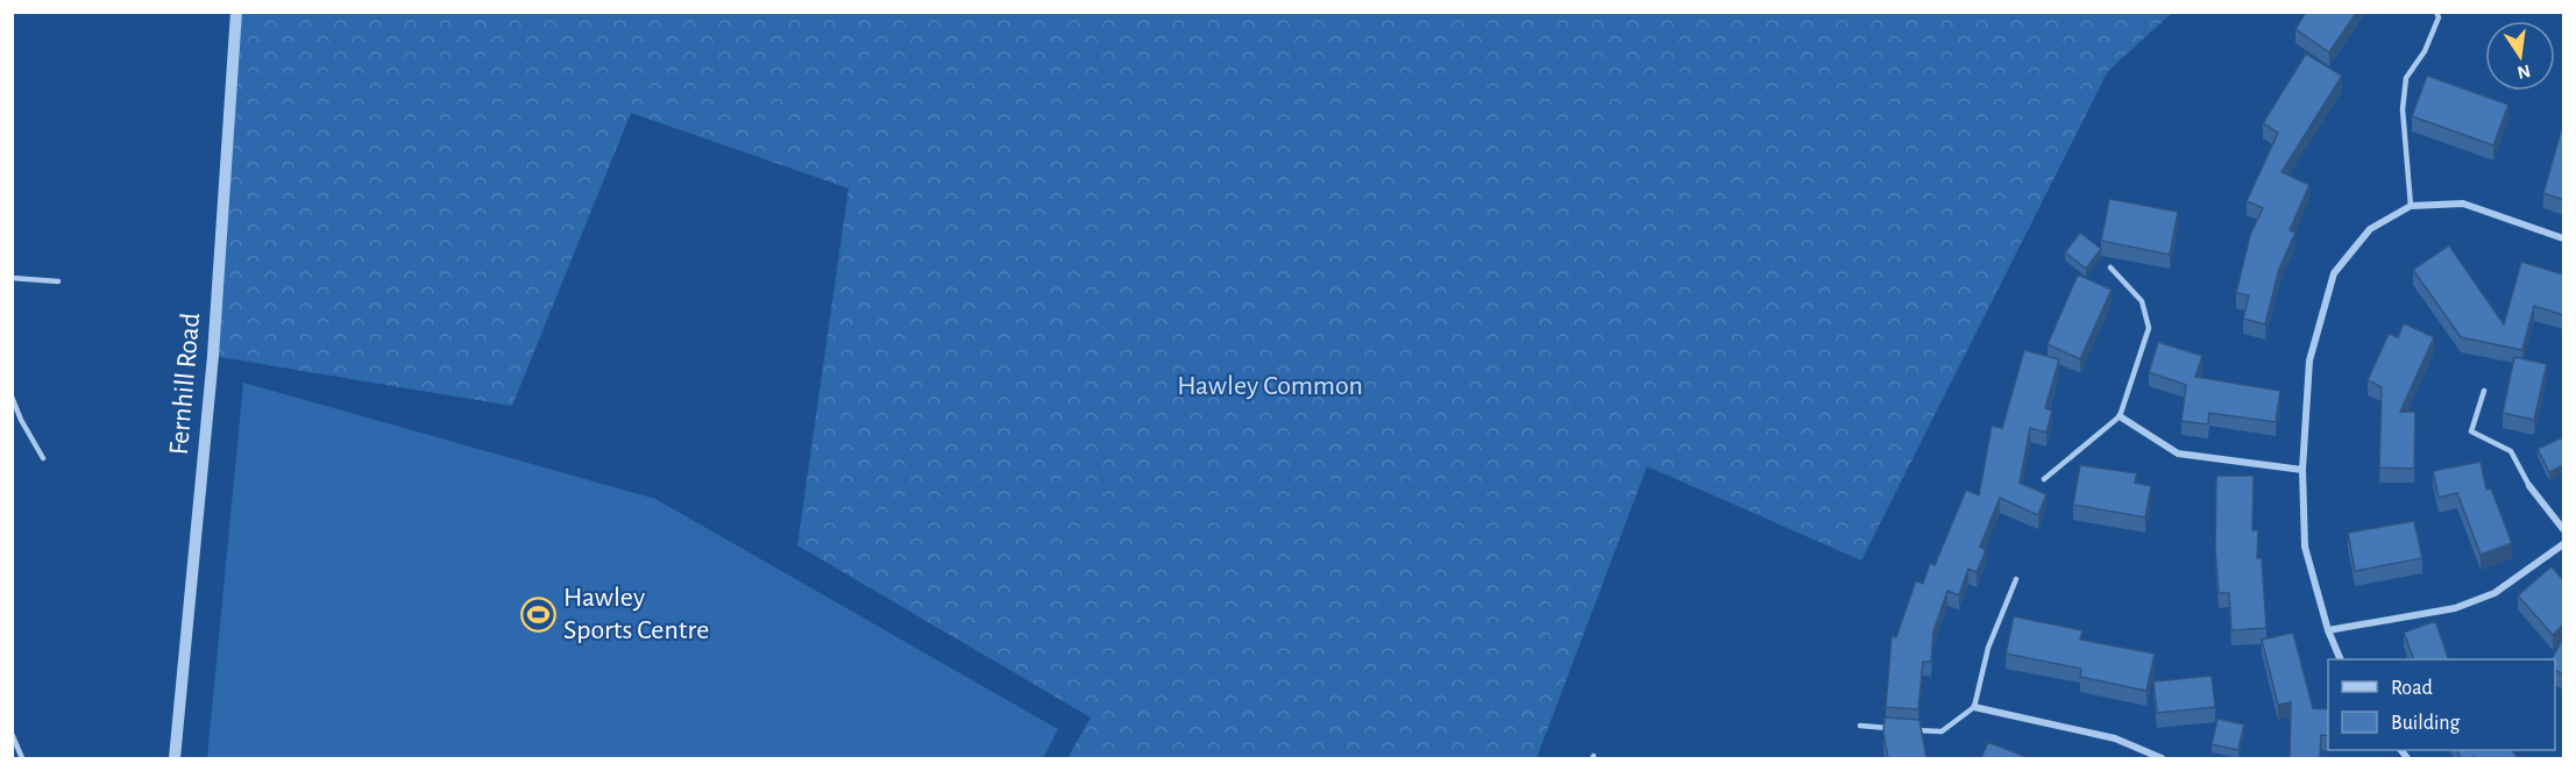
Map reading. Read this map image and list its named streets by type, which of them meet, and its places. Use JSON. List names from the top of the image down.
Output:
{
  "streets": {
    "street": ["Fernhill Road"]
  },
  "parks": ["Hawley Common"],
  "places": {
    "sports": ["Hawley Sports Centre"]
  },
  "legend": ["Road", "Building"],
  "north": "bottom"
}
